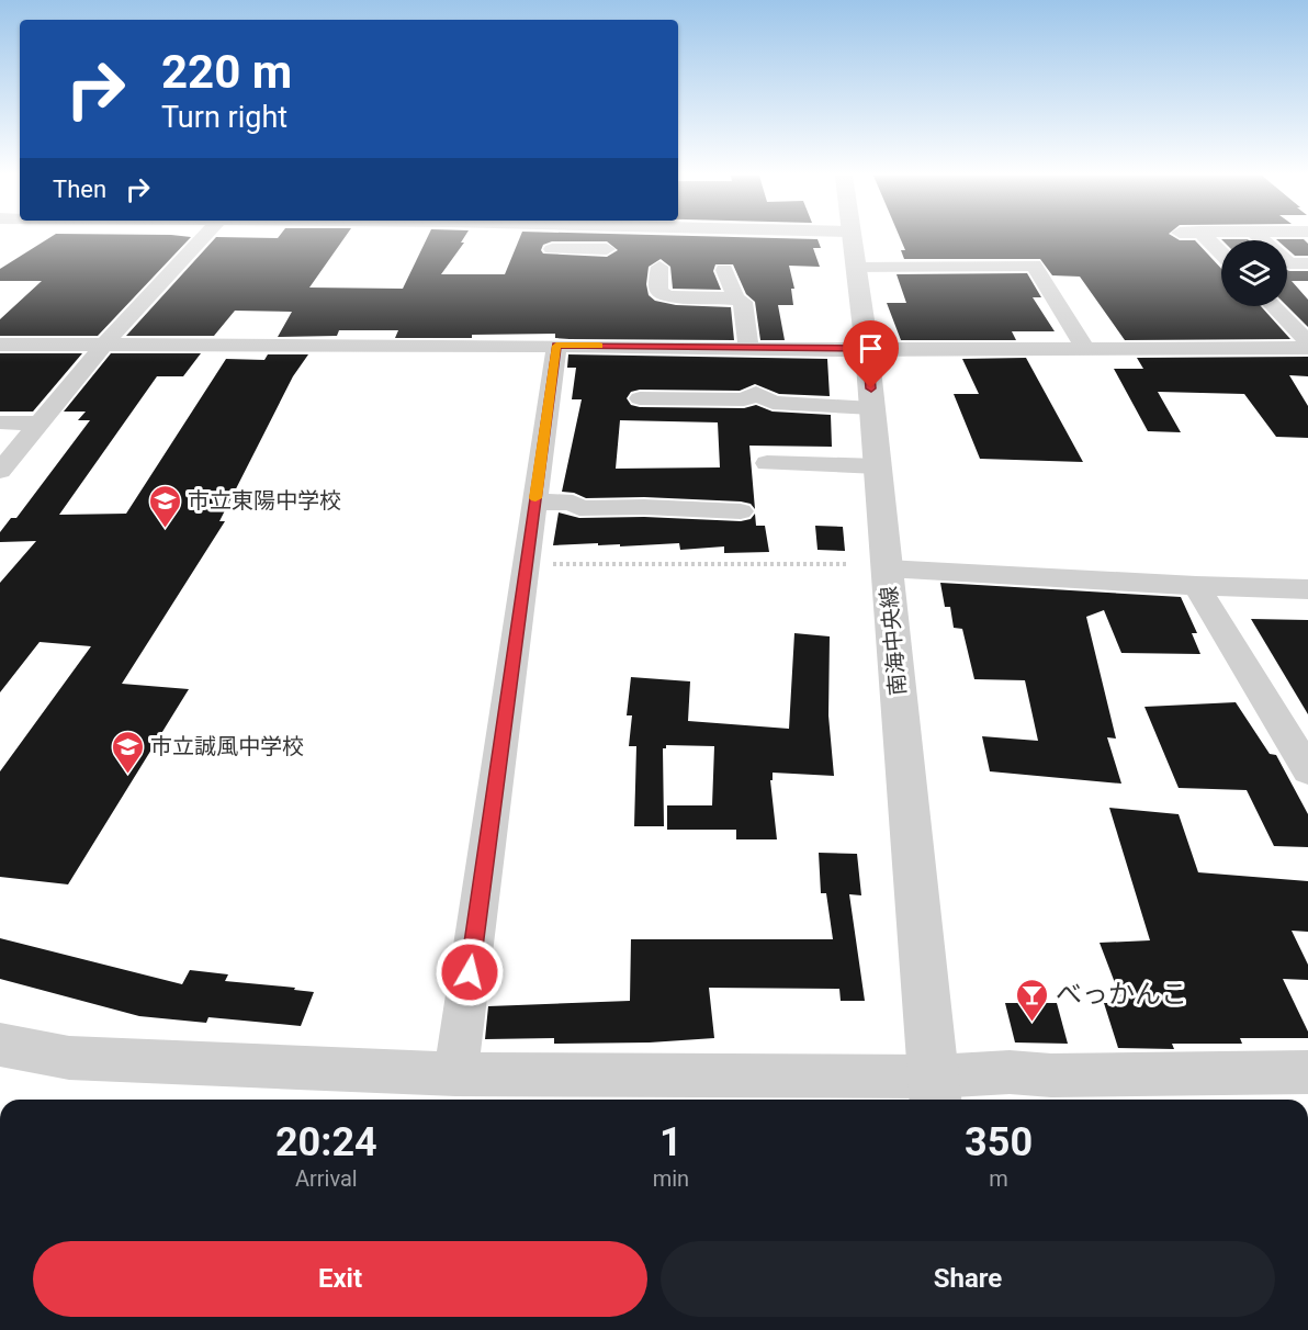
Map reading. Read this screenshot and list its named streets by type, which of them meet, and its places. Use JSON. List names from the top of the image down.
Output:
{
  "streets": {
    "street": ["南海中央線"]
  },
  "places": {
    "school or university": ["市立東陽中学校", "市立誠風中学校"],
    "bar": ["べっかんこ"]
  },
  "page": {
    "turn": ["220 m", "Turn right"],
    "then": "Then",
    "eta": [
      "20:24",
      "Arrival",
      "1",
      "min",
      "350",
      "m"
    ],
    "buttons": ["Exit", "Share"]
  }
}
